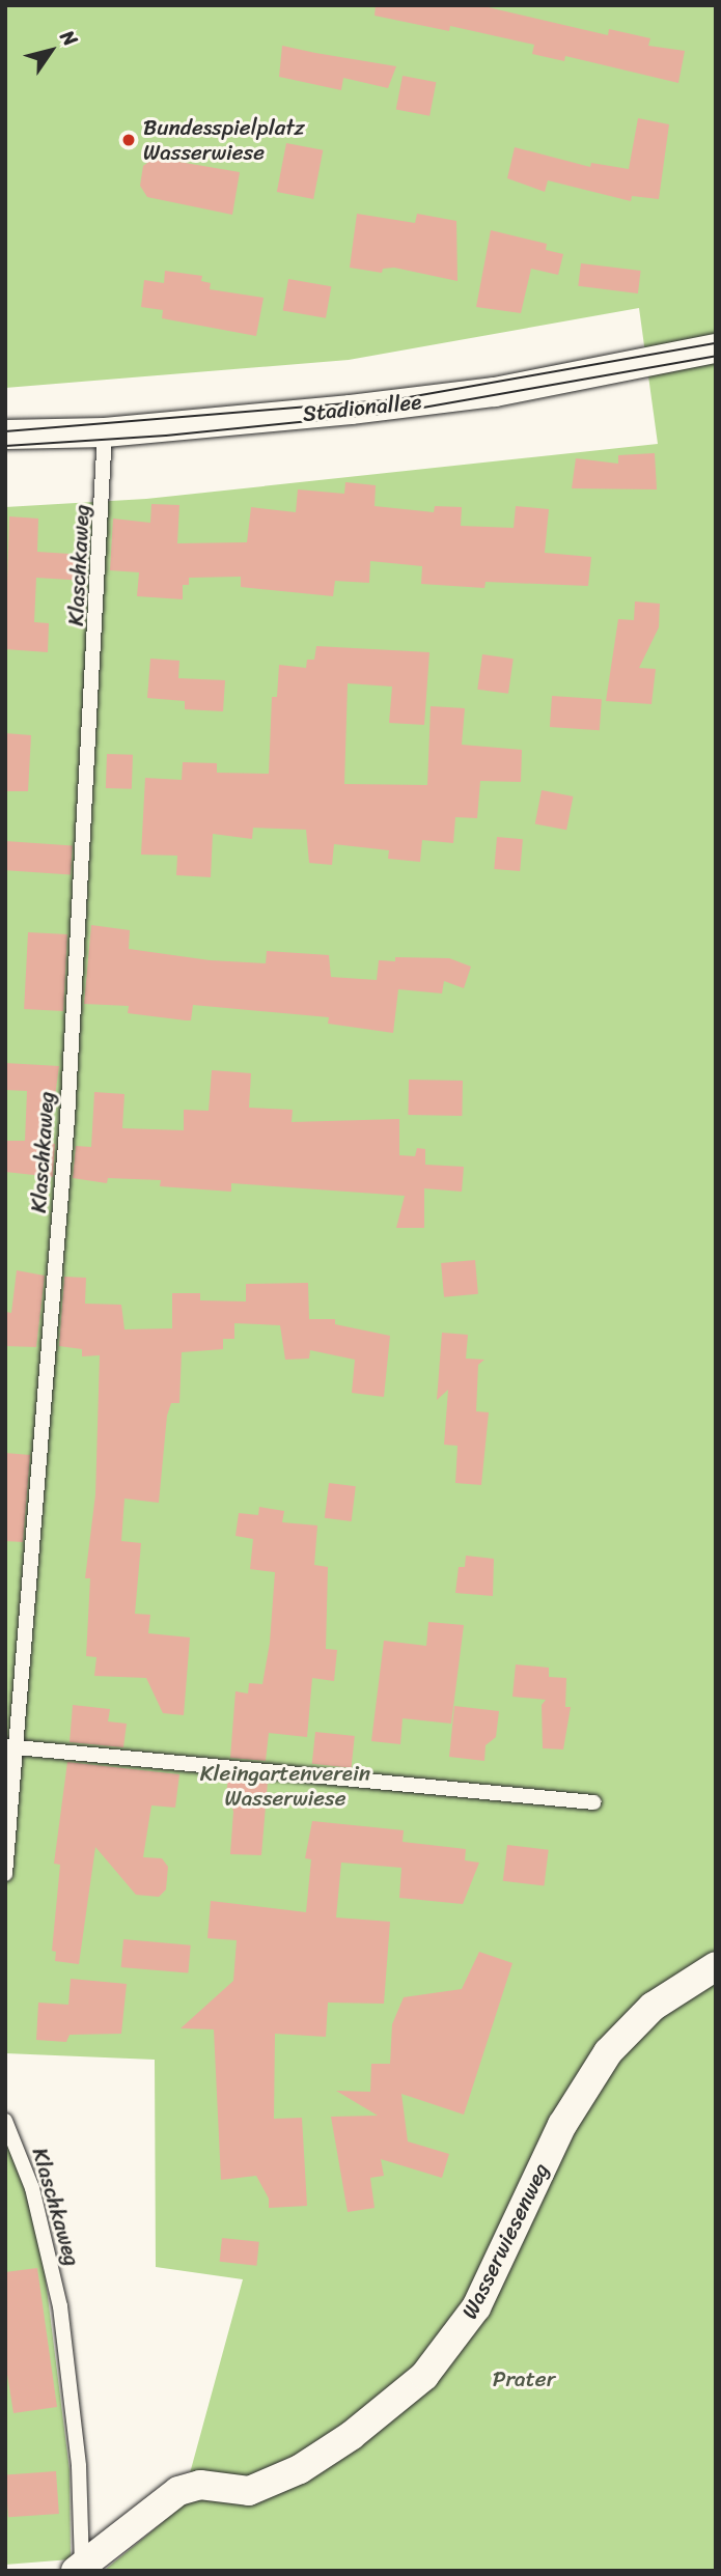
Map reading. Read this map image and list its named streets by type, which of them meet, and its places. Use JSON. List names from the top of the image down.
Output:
{
  "streets": {
    "street": ["Stadionallee", "Wasserwiesenweg"],
    "lane": ["Klaschkaweg"]
  },
  "crossings": [
    ["Stadionallee", "Klaschkaweg"],
    ["Klaschkaweg", "Wasserwiesenweg"]
  ],
  "parks": ["Kleingartenverein Wasserwiese", "Prater"],
  "places": ["Bundesspielplatz Wasserwiese"],
  "north": "top right"
}
